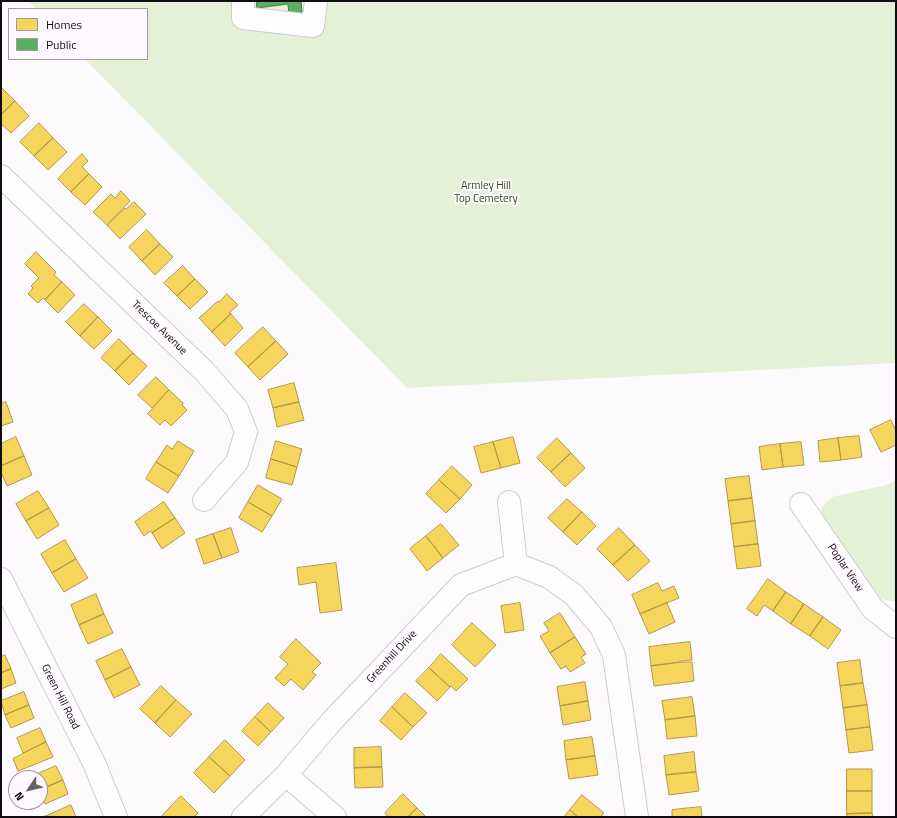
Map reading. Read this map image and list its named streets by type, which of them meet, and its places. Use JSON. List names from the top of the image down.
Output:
{
  "streets": {
    "street": [
      "Trescoe Avenue",
      "Poplar View",
      "Greenhill Drive",
      "Green Hill Road"
    ]
  },
  "parks": ["Armley Hill Top Cemetery"],
  "legend": ["Homes", "Public"],
  "north": "bottom left"
}
